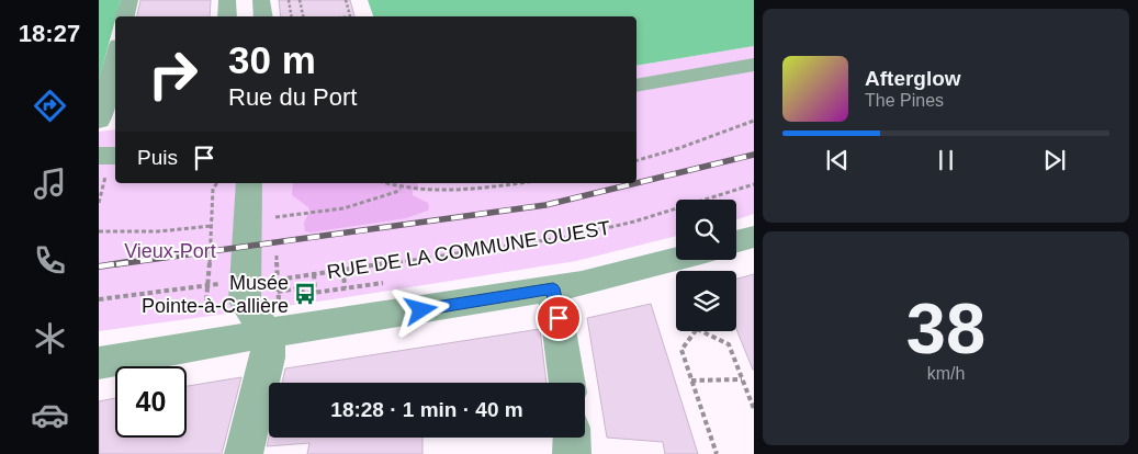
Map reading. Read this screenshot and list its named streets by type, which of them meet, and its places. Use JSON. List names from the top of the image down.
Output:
{
  "streets": {
    "path": ["RUE DE LA COMMUNE OUEST"]
  },
  "parks": ["Vieux-Port"],
  "places": {
    "bus stop": ["Musée Pointe-à-Callière"]
  },
  "page": {
    "tabs": "18:27",
    "turn": ["30 m", "Rue du Port"],
    "song": ["Afterglow", "The Pines"],
    "then": "Puis",
    "tile": ["38", "km/h"],
    "limit": "40",
    "trip": "18:28 · 1 min · 40 m"
  }
}
